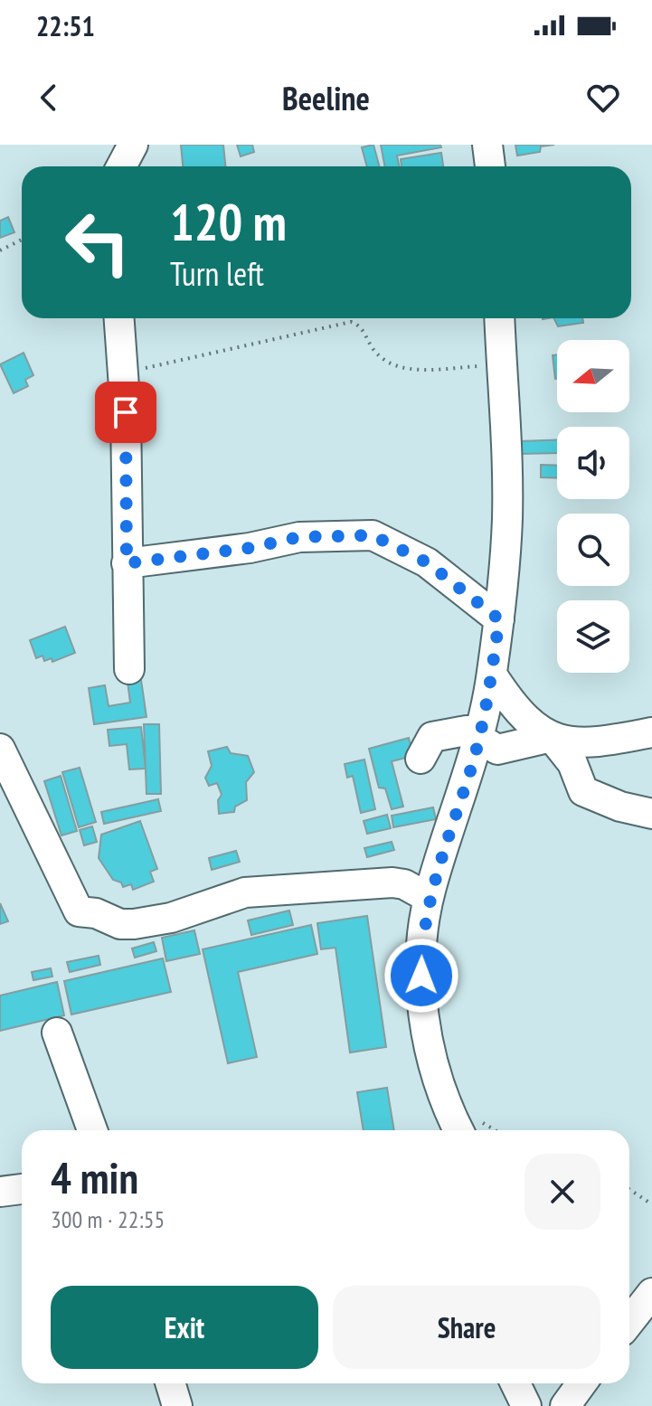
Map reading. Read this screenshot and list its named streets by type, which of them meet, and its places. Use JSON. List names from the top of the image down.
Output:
{
  "north": "left",
  "page": {
    "status": "22:51",
    "header": "Beeline",
    "turn": ["120 m", "Turn left"],
    "heading": ["4 min", "300 m · 22:55"],
    "buttons": ["Exit", "Share"]
  }
}
